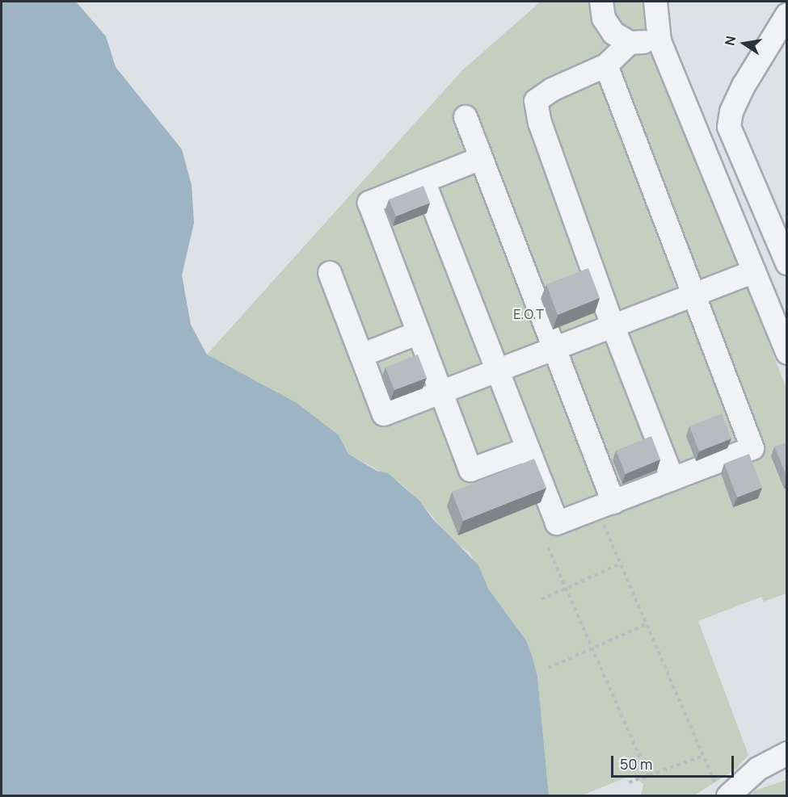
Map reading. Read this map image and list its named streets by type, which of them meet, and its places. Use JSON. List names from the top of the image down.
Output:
{
  "parks": ["E.O.T"],
  "scale_bar": "50 m",
  "north": "left"
}
